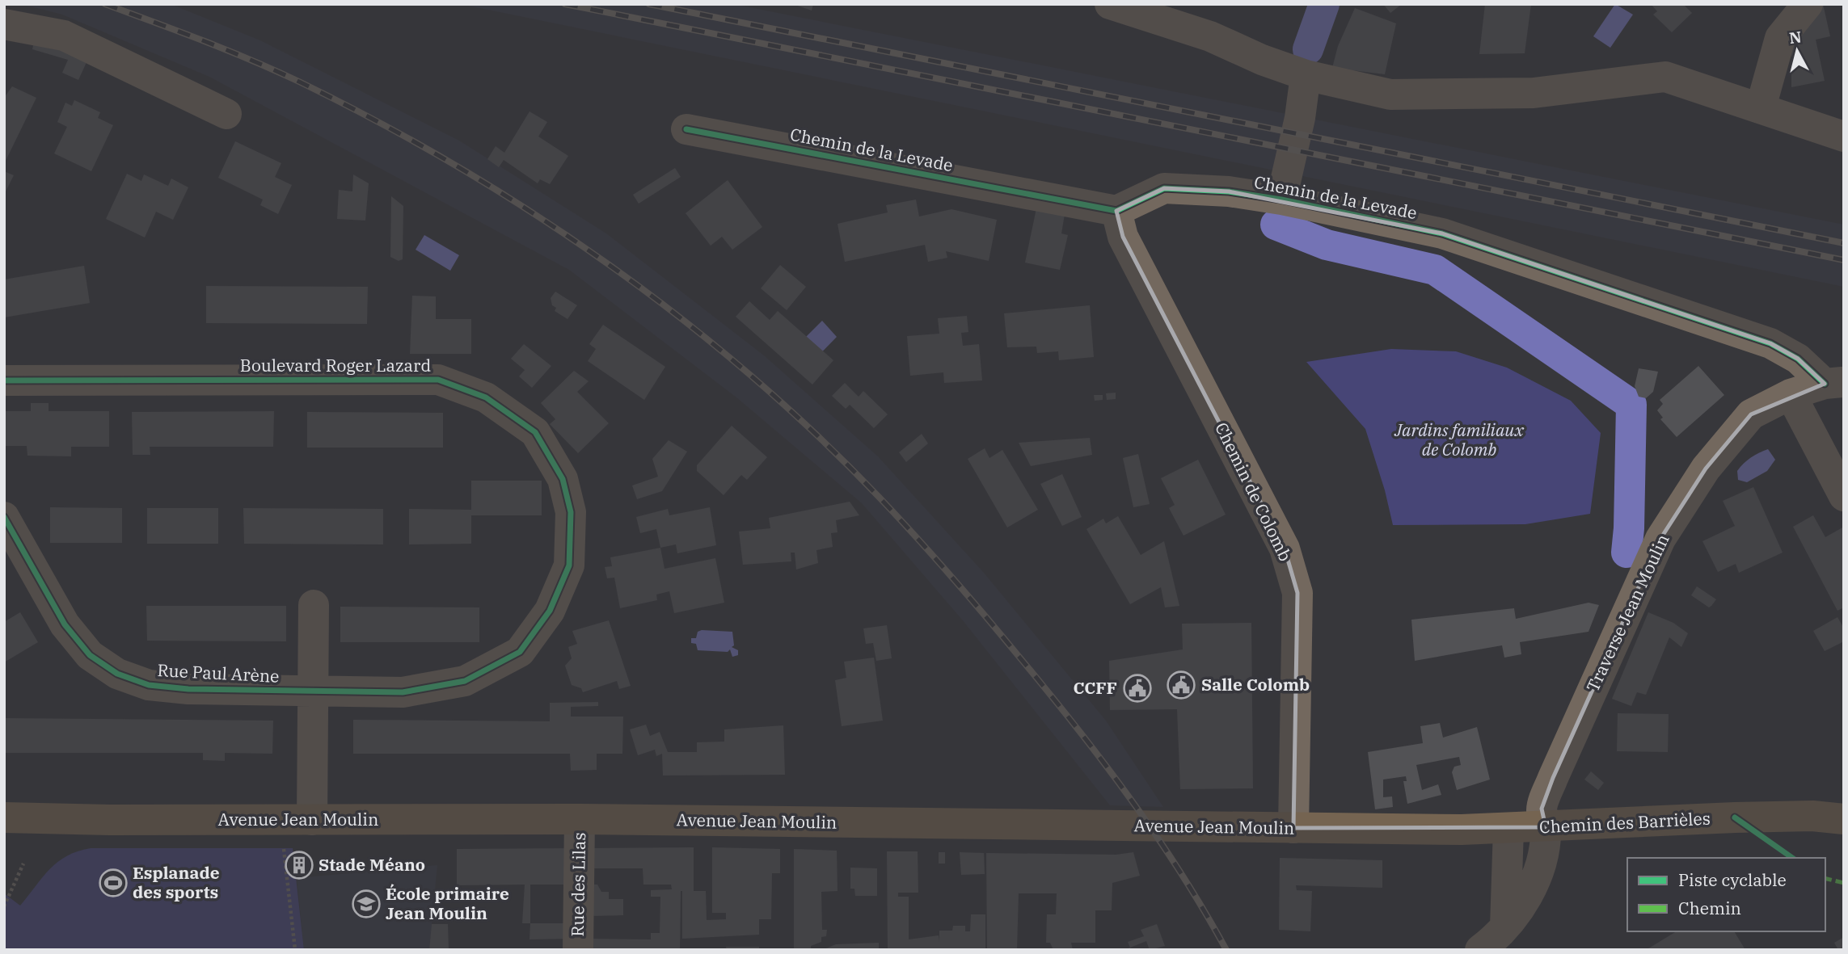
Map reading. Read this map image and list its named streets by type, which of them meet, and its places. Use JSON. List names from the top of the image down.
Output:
{
  "streets": {
    "main road": ["Avenue Jean Moulin", "Chemin des Barrièles"],
    "street": [
      "Chemin de la Levade",
      "Boulevard Roger Lazard",
      "Chemin de Colomb",
      "Traverse Jean Moulin",
      "Rue Paul Arène",
      "Rue des Lilas"
    ]
  },
  "crossings": [
    ["Chemin de la Levade", "Chemin de Colomb"],
    ["Chemin de la Levade", "Traverse Jean Moulin"],
    ["Boulevard Roger Lazard", "Rue Paul Arène"],
    ["Chemin de Colomb", "Avenue Jean Moulin"],
    ["Traverse Jean Moulin", "Chemin des Barrièles"],
    ["Avenue Jean Moulin", "Chemin des Barrièles"],
    ["Avenue Jean Moulin", "Rue des Lilas"]
  ],
  "parks": ["Jardins familiaux de Colomb"],
  "places": {
    "public building": ["Salle Colomb", "CCFF"],
    "building": ["Stade Méano"],
    "sports": ["Esplanade des sports"],
    "school or university": ["École primaire Jean Moulin"]
  },
  "legend": ["Piste cyclable", "Chemin"],
  "north": "top"
}
